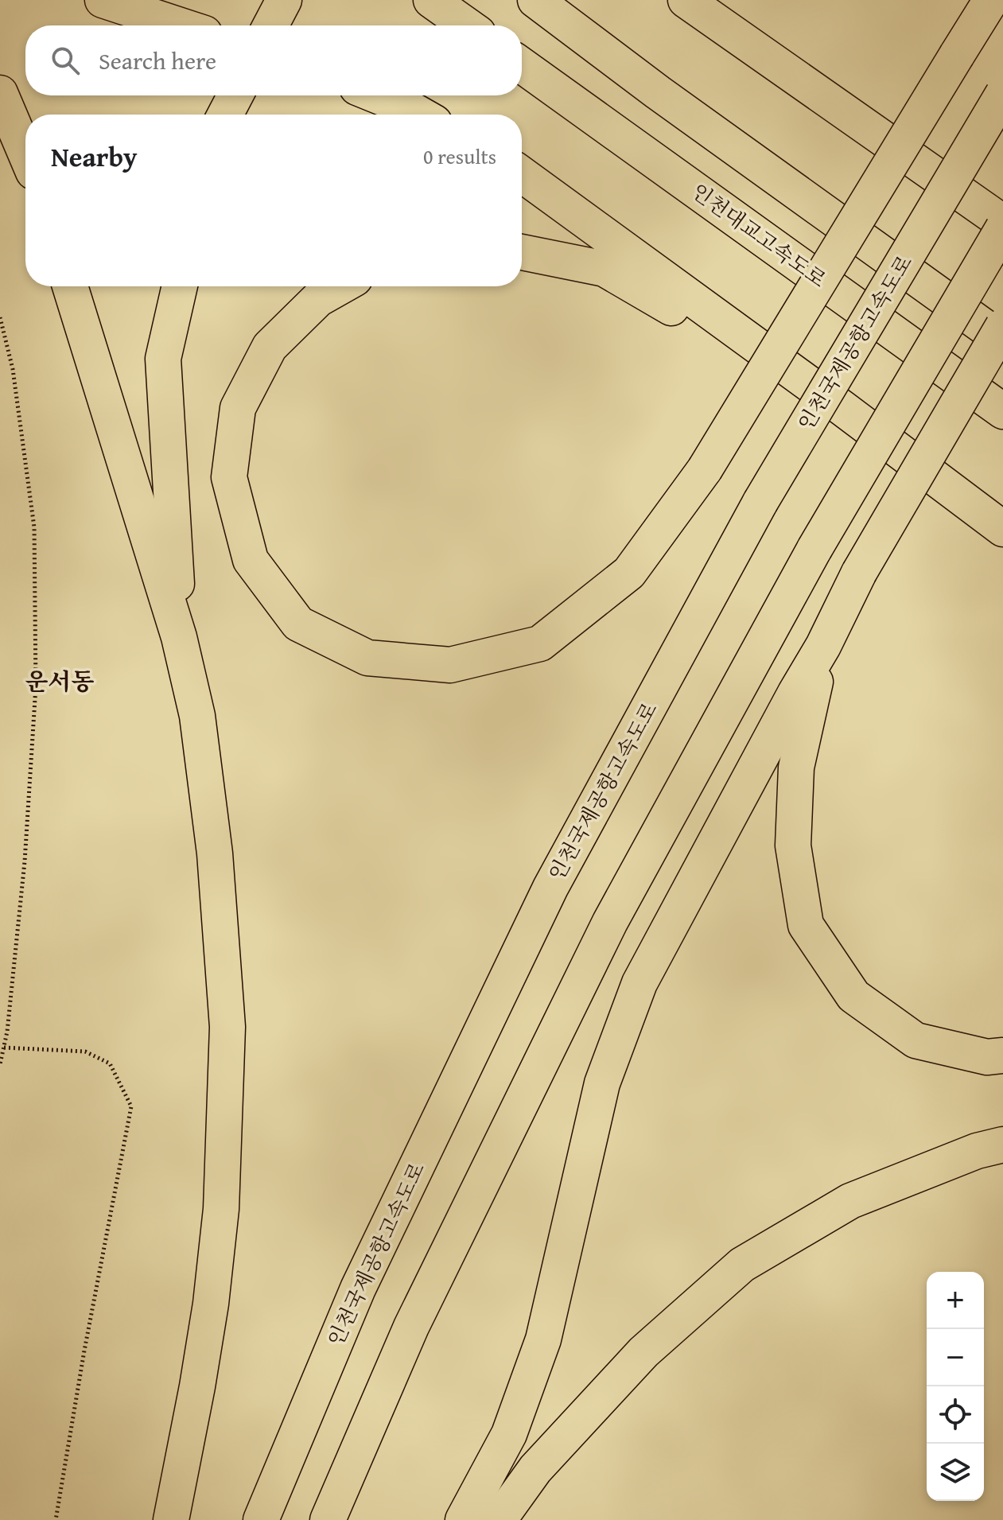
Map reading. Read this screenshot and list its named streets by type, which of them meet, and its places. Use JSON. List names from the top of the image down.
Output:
{
  "streets": {
    "highway": ["인천대교고속도로", "인천국제공항고속도로"]
  },
  "districts": ["운서동"],
  "page": {
    "search": "Search here",
    "heading": ["Nearby", "0 results"],
    "map_buttons": ["+", "−"]
  }
}
